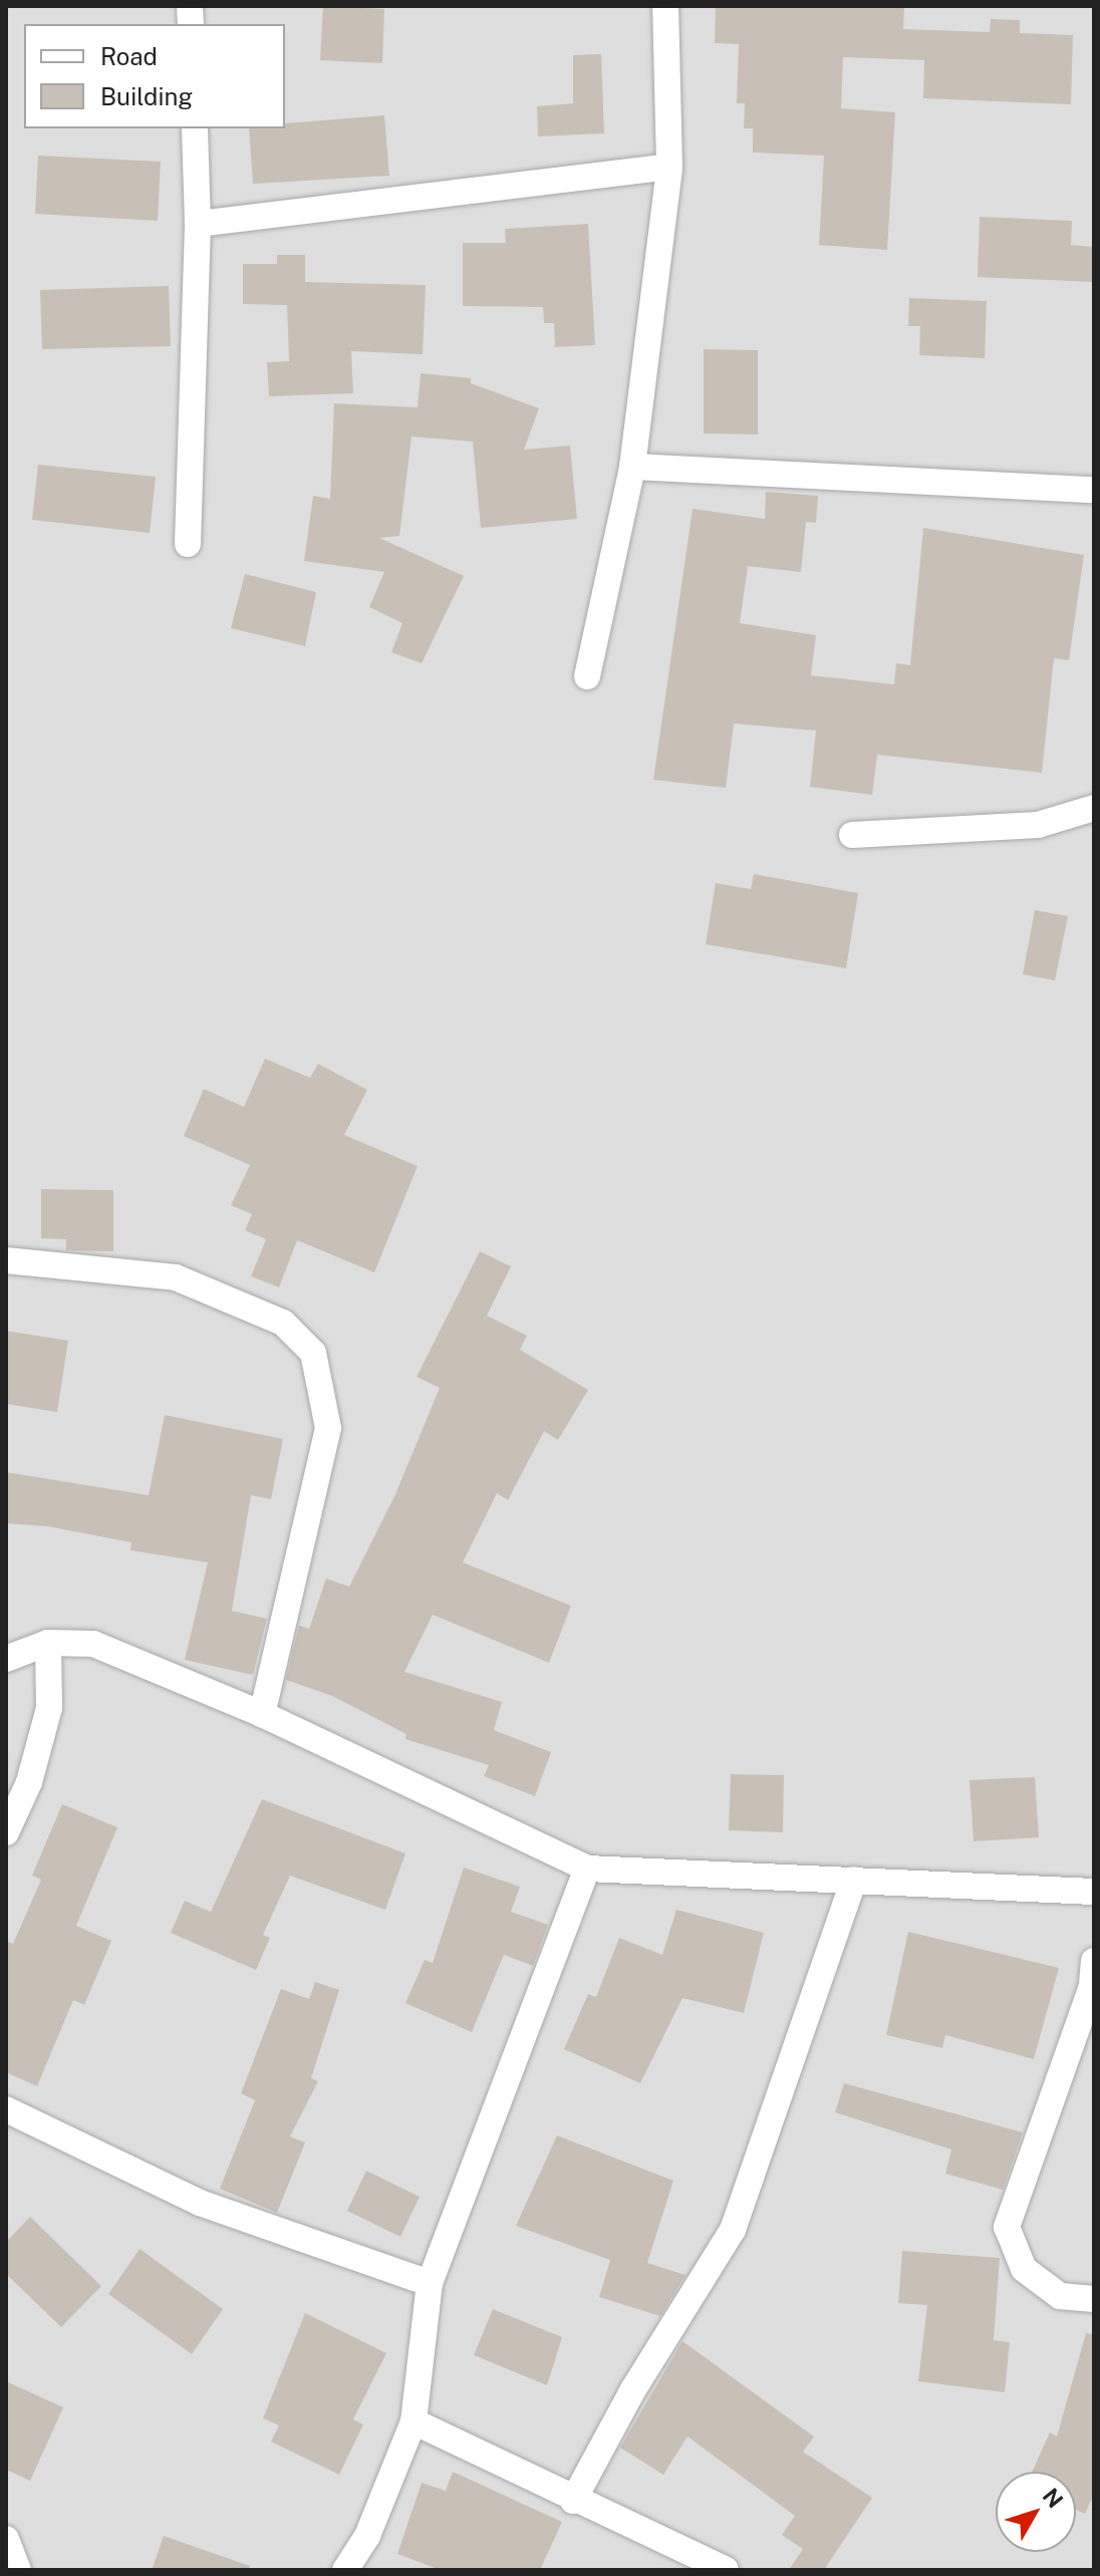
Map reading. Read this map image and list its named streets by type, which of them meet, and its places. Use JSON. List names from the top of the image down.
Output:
{
  "legend": ["Road", "Building"],
  "north": "top right"
}
